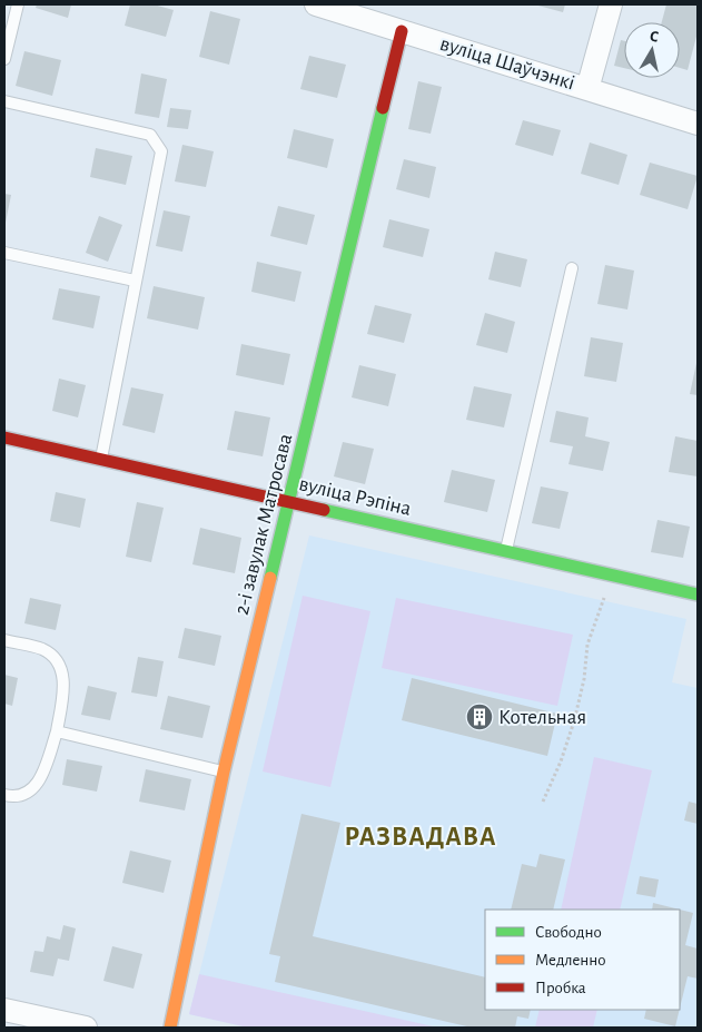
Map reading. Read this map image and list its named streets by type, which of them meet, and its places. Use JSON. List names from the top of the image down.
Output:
{
  "streets": {
    "street": ["вуліца Шаўчэнкі", "вуліца Рэпіна", "2-і завулак Матросава"]
  },
  "crossings": [
    ["вуліца Шаўчэнкі", "2-і завулак Матросава"],
    ["вуліца Рэпіна", "2-і завулак Матросава"]
  ],
  "districts": ["РАЗВАДАВА"],
  "places": {
    "building": ["Котельная"]
  },
  "legend": ["Свободно", "Медленно", "Пробка"],
  "north": "top"
}
